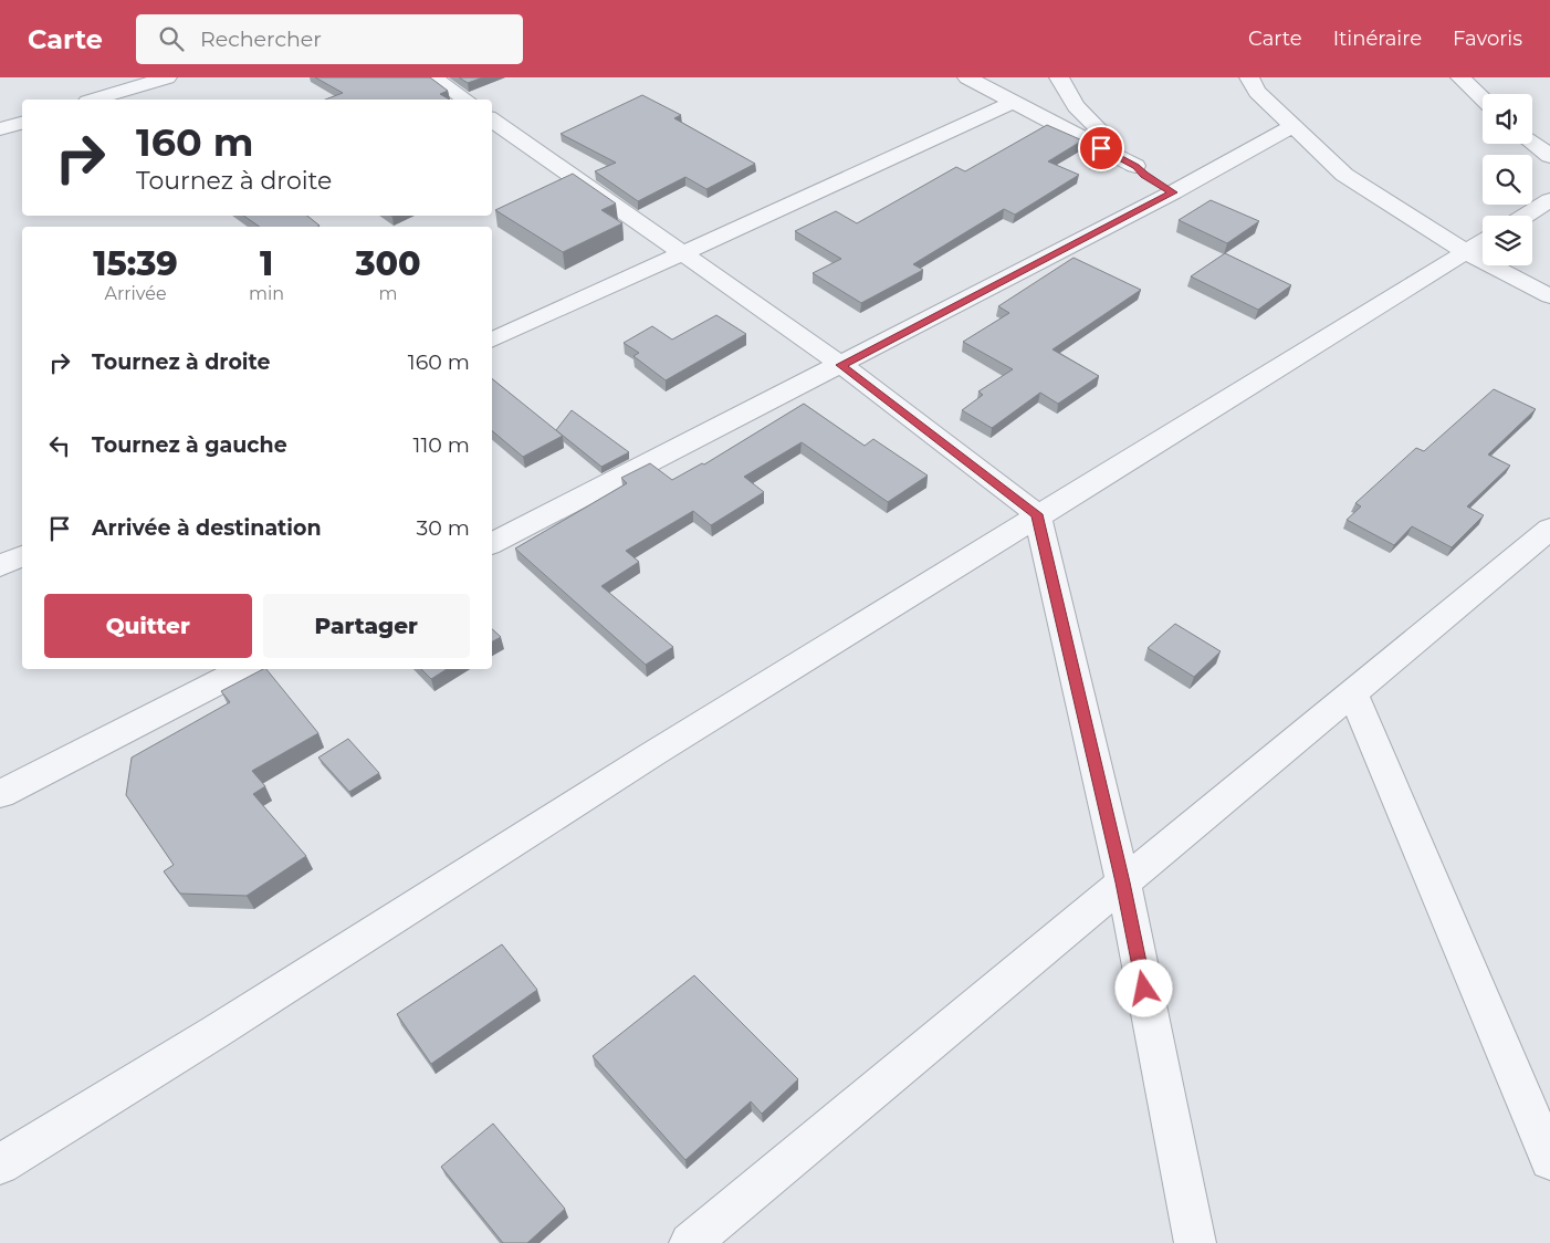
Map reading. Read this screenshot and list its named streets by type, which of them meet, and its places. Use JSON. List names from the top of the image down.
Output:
{
  "page": {
    "header": "Carte",
    "search": "Rechercher",
    "nav": ["Carte", "Itinéraire", "Favoris"],
    "turn": ["160 m", "Tournez à droite"],
    "eta": [
      "15:39",
      "Arrivée",
      "1",
      "min",
      "300",
      "m"
    ],
    "list": [
      {
        "name": "Tournez à droite",
        "value": "160 m"
      },
      {
        "name": "Tournez à gauche",
        "value": "110 m"
      },
      {
        "name": "Arrivée à destination",
        "value": "30 m"
      }
    ],
    "buttons": ["Quitter", "Partager"]
  }
}
